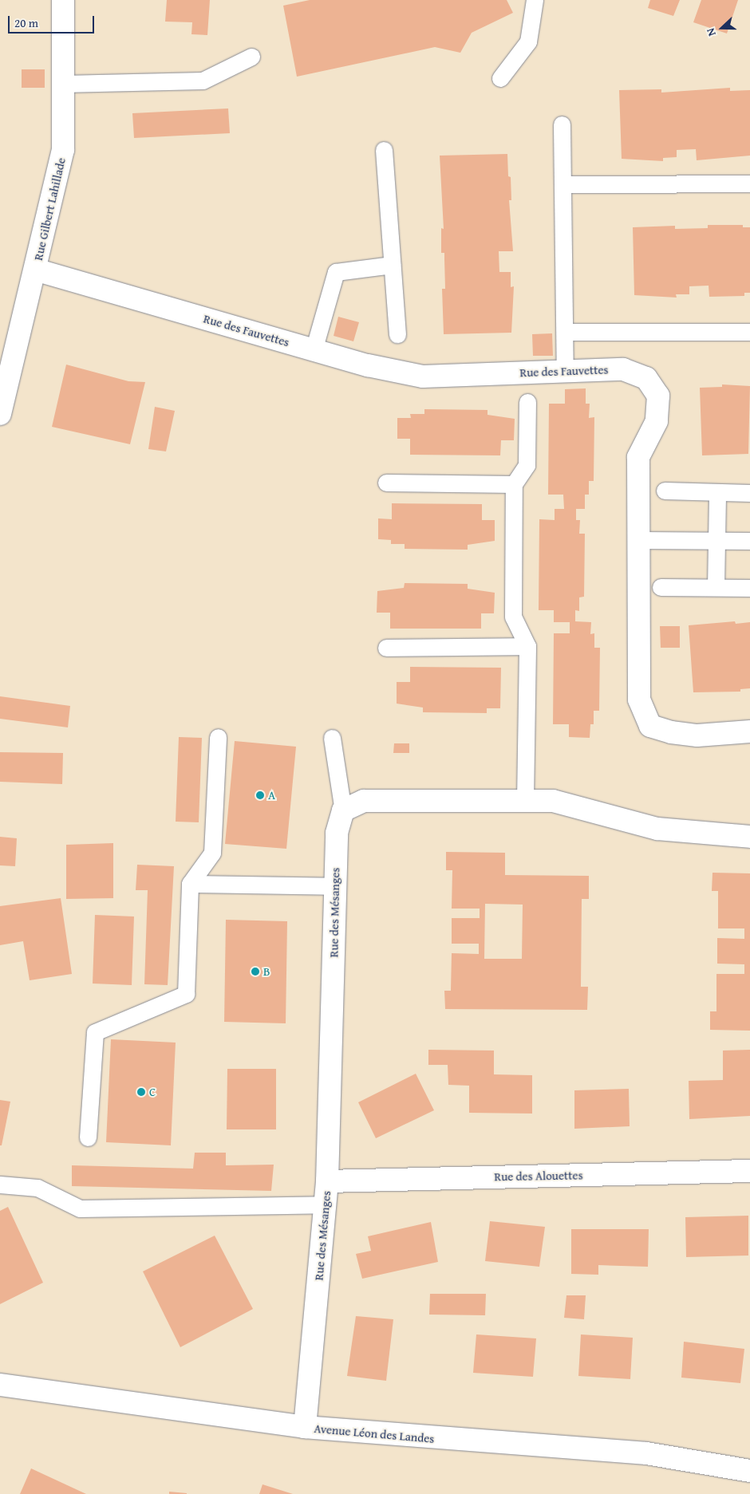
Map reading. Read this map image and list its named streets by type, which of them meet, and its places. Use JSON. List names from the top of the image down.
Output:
{
  "streets": {
    "street": [
      "Rue Gilbert Lahillade",
      "Rue des Fauvettes",
      "Rue des Mésanges",
      "Rue des Alouettes",
      "Avenue Léon des Landes"
    ]
  },
  "crossings": [
    ["Rue Gilbert Lahillade", "Rue des Fauvettes"],
    ["Rue des Mésanges", "Rue des Alouettes"],
    ["Rue des Mésanges", "Avenue Léon des Landes"]
  ],
  "places": ["A", "B", "C"],
  "scale_bar": "20 m",
  "north": "left"
}
